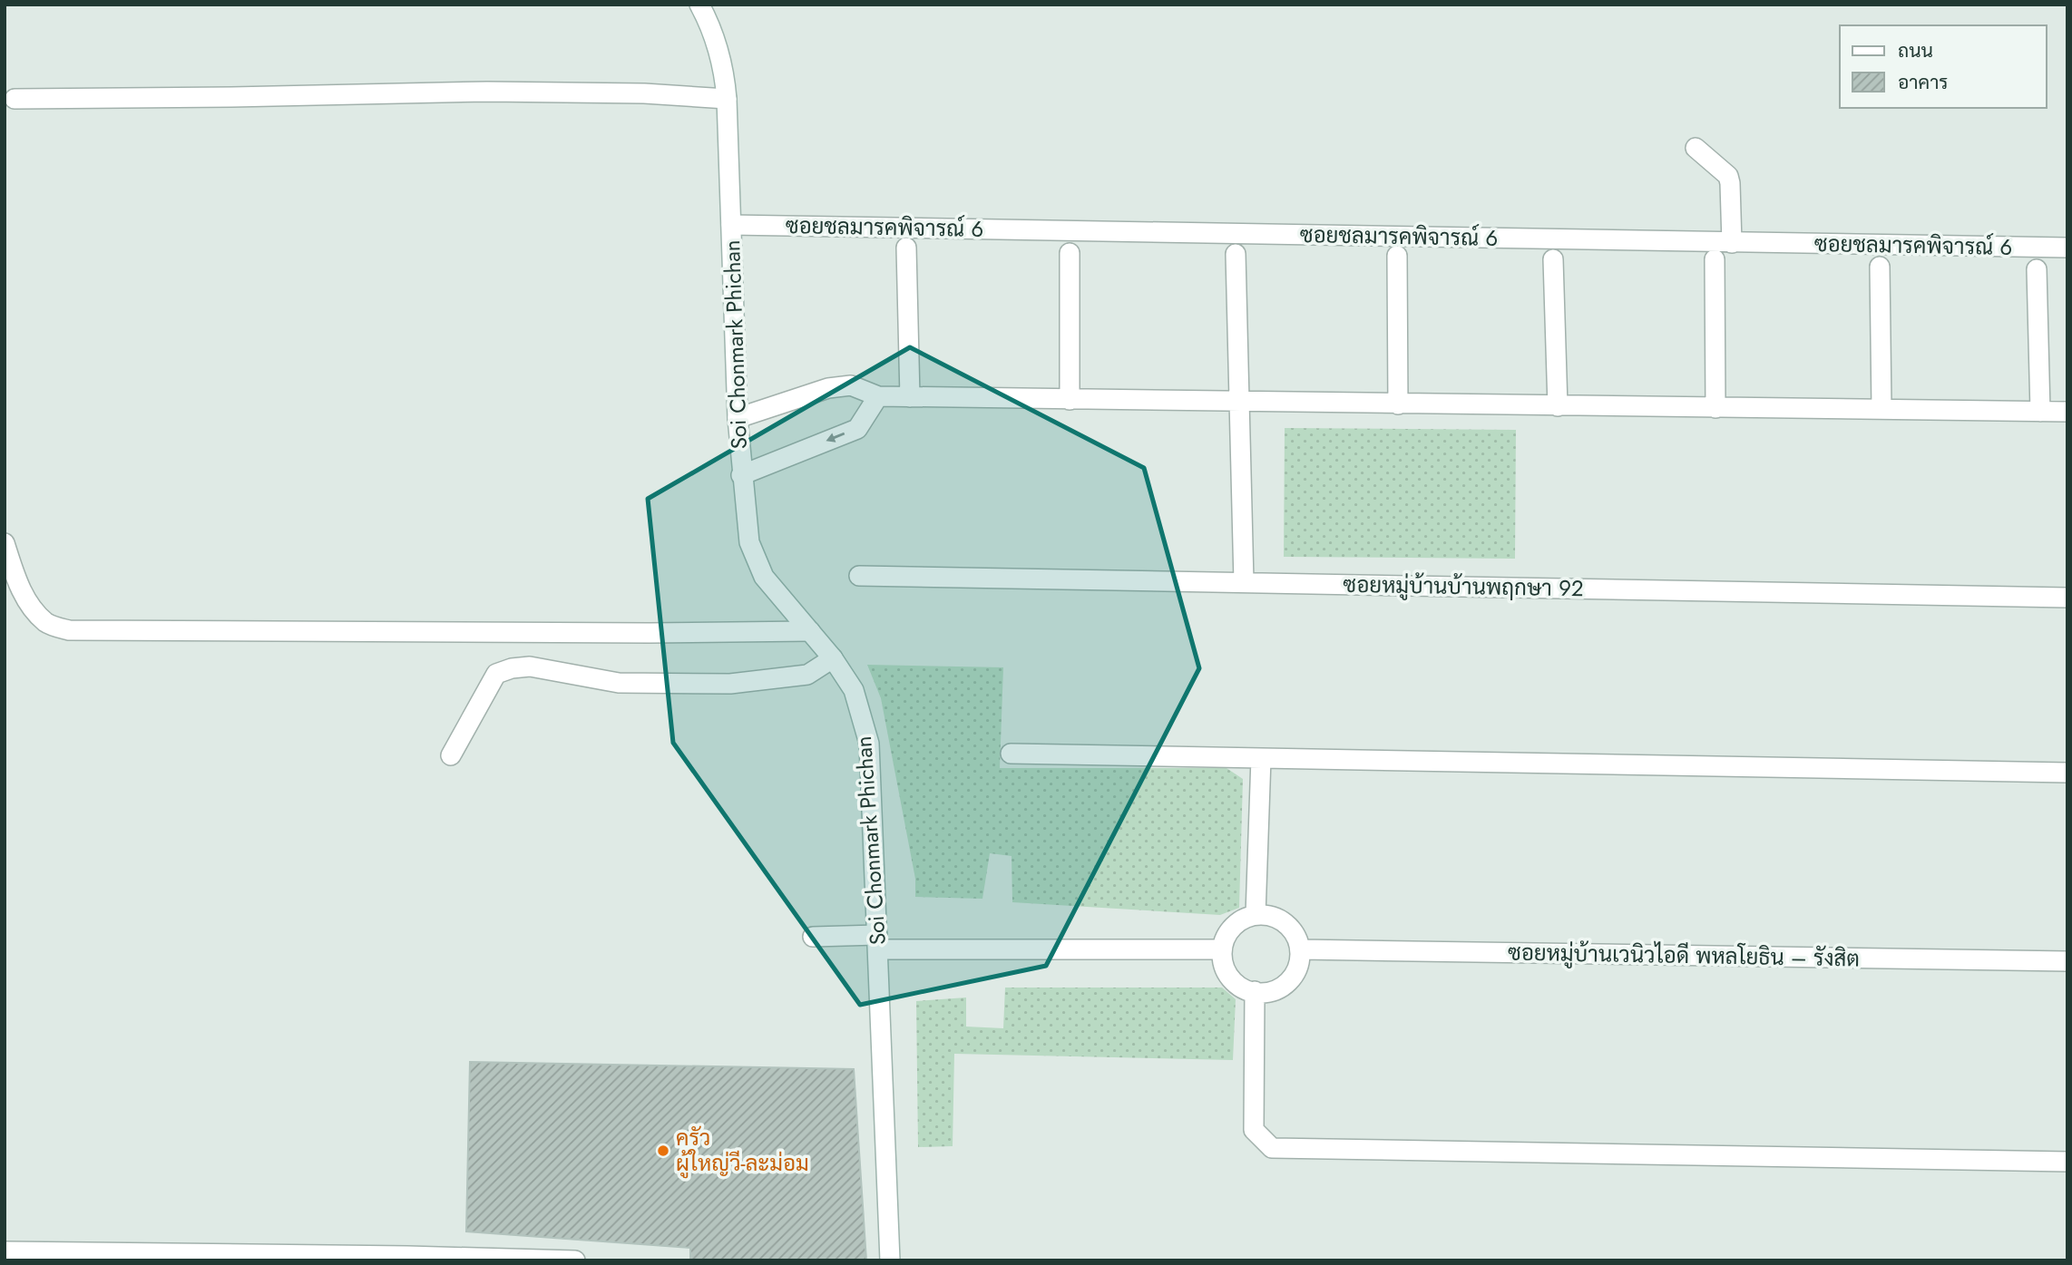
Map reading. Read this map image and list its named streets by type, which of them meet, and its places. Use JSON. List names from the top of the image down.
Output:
{
  "streets": {
    "street": [
      "ซอยชลมารคพิจารณ์ 6",
      "Soi Chonmark Phichan",
      "ซอยหมู่บ้านบ้านพฤกษา 92",
      "ซอยหมู่บ้านเวนิวไอดี พหลโยธิน – รังสิต"
    ]
  },
  "crossings": [
    ["ซอยชลมารคพิจารณ์ 6", "Soi Chonmark Phichan"]
  ],
  "places": ["ครัว ผู้ใหญ่วี-ละม่อม"],
  "legend": ["ถนน", "อาคาร"]
}
